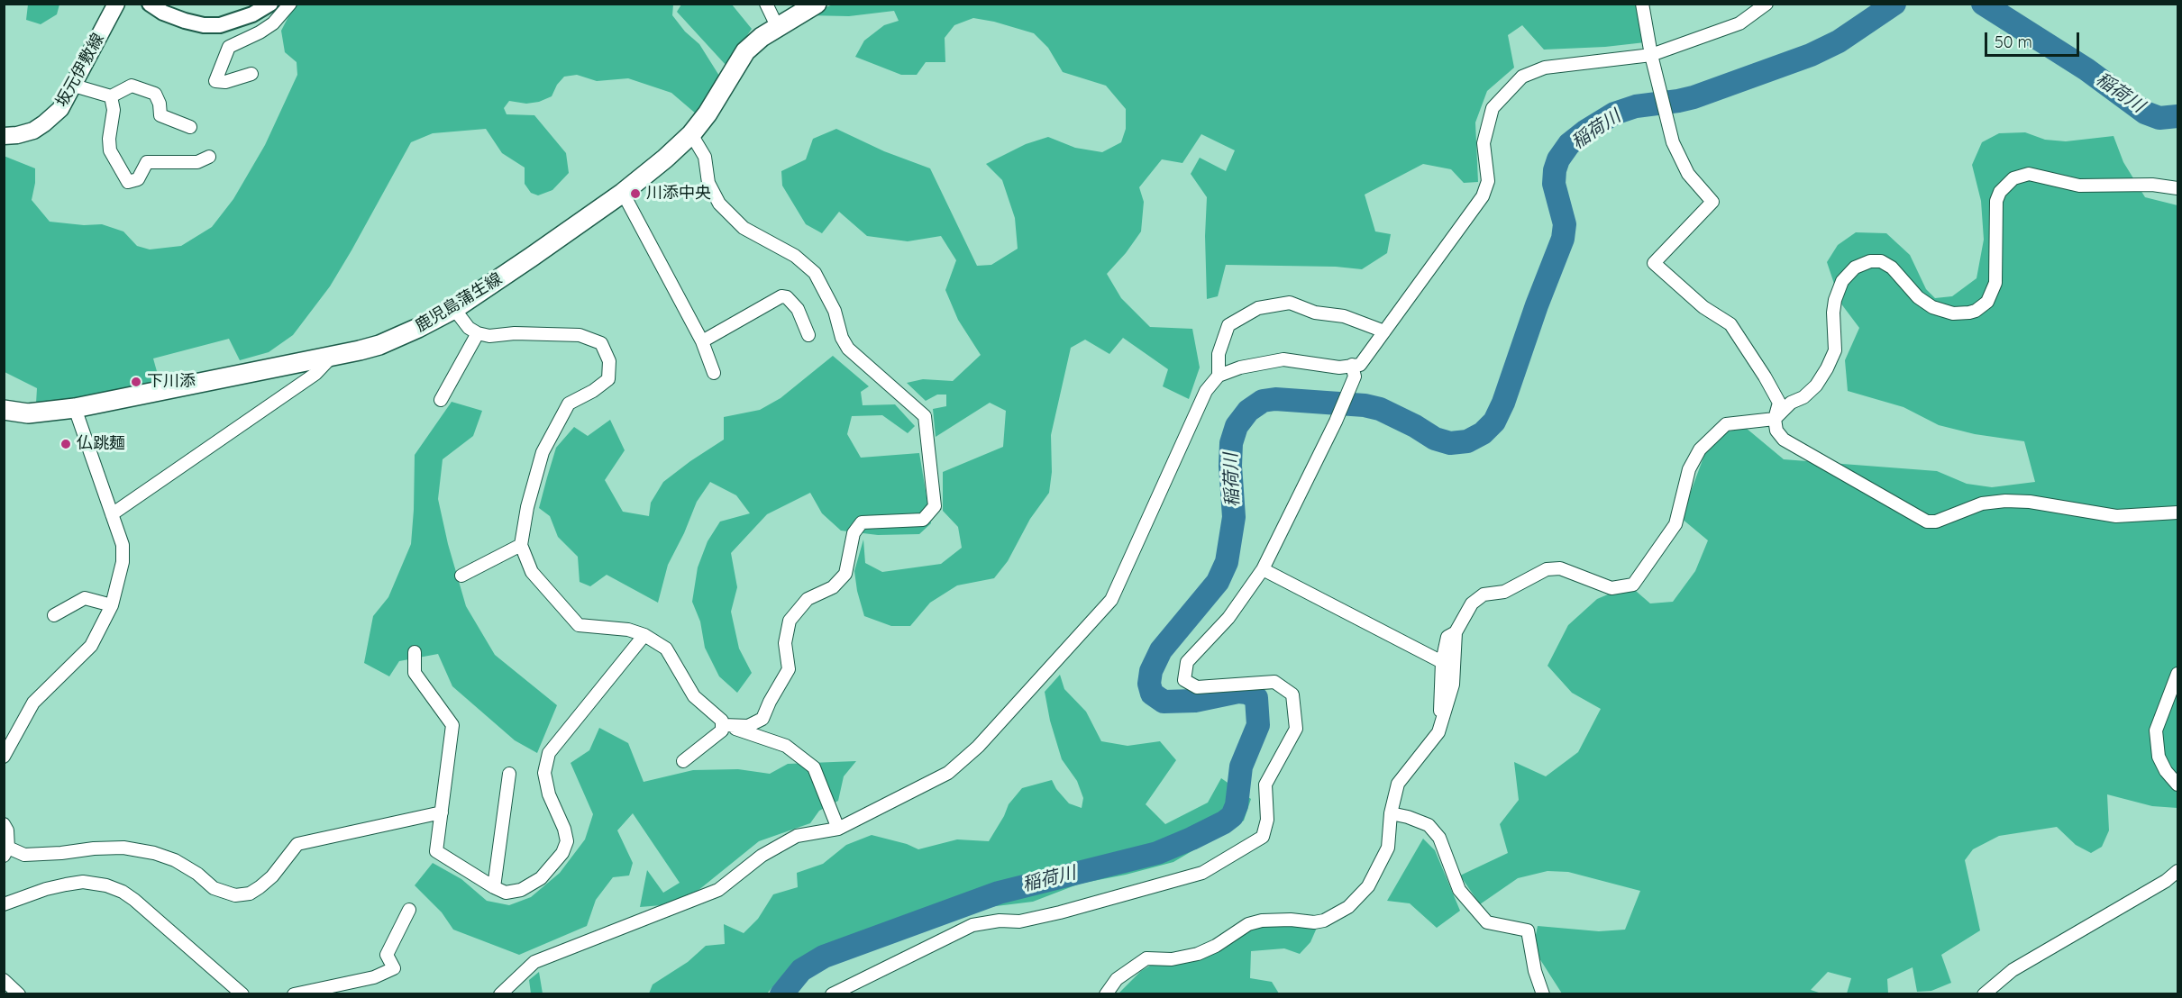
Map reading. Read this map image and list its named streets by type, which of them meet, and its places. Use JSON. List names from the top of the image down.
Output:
{
  "streets": {
    "main road": ["坂元伊敷線", "鹿児島蒲生線"]
  },
  "water": ["稲荷川"],
  "places": ["川添中央", "下川添", "仏跳麺"],
  "scale_bar": "50 m"
}
